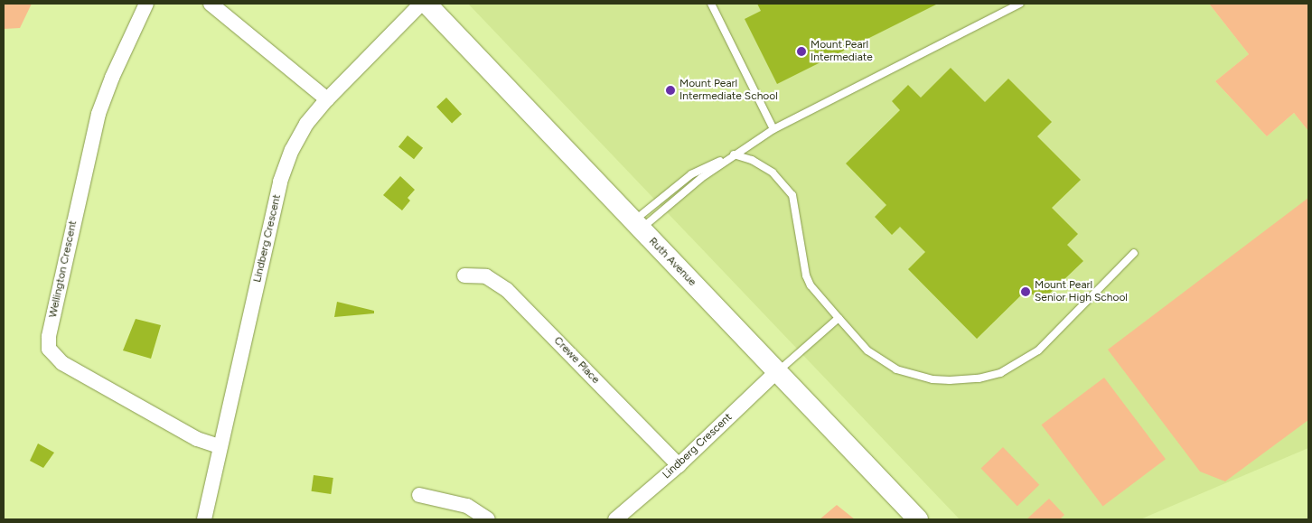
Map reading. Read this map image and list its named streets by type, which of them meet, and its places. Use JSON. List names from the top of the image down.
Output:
{
  "streets": {
    "main road": ["Ruth Avenue"],
    "street": ["Lindberg Crescent", "Wellington Crescent", "Crewe Place"]
  },
  "crossings": [
    ["Lindberg Crescent", "Ruth Avenue"],
    ["Lindberg Crescent", "Wellington Crescent"],
    ["Lindberg Crescent", "Crewe Place"]
  ],
  "places": ["Mount Pearl Intermediate", "Mount Pearl Intermediate School", "Mount Pearl Senior High School"]
}
